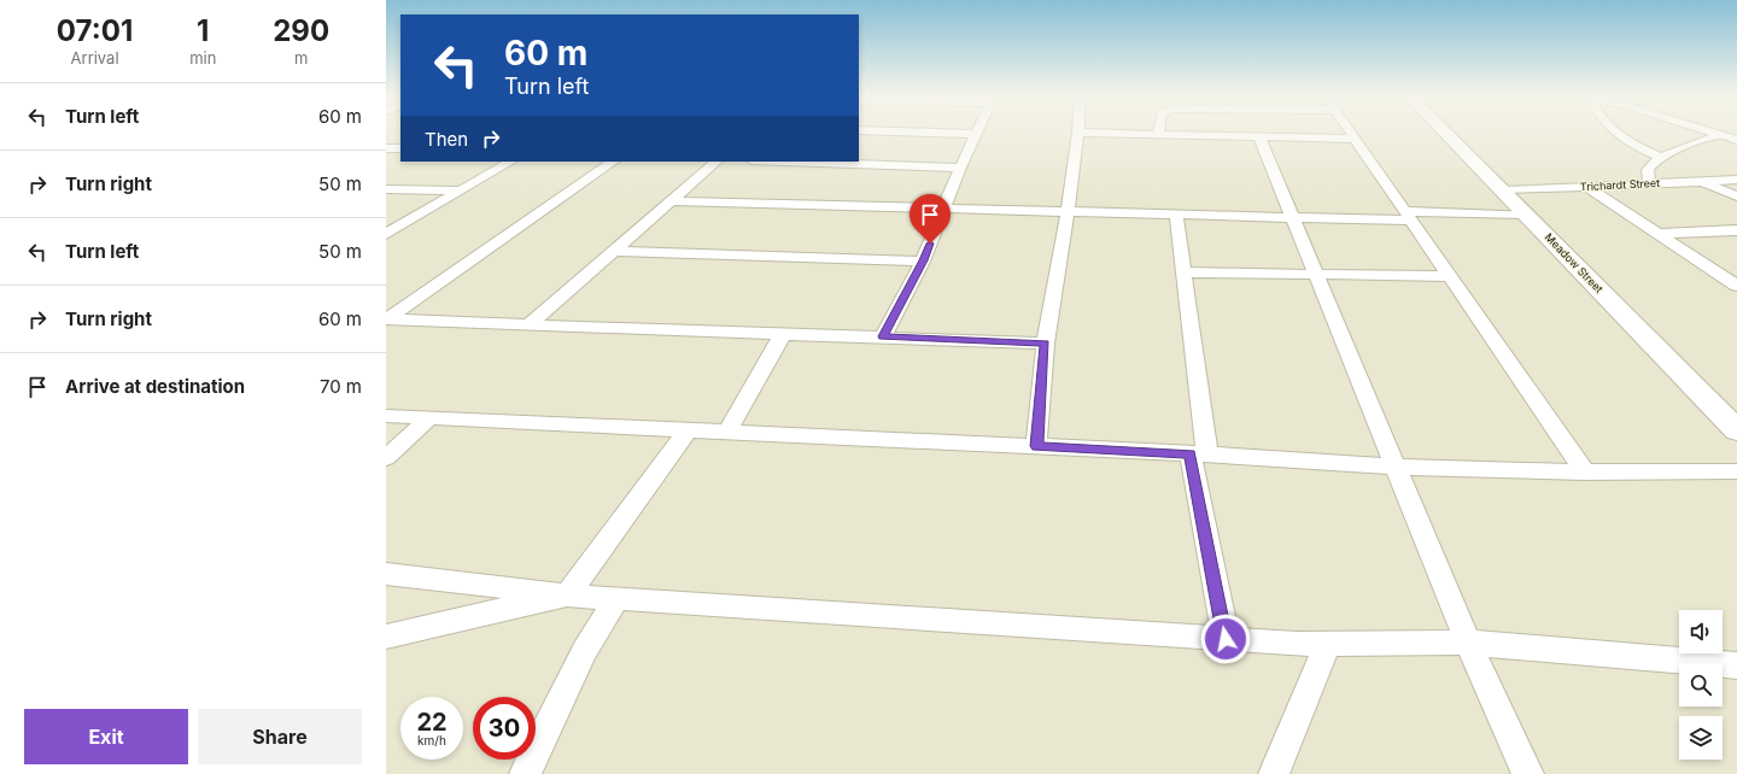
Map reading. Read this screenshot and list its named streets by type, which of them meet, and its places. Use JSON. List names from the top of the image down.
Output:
{
  "streets": {
    "street": ["Trichardt Street", "Meadow Street"]
  },
  "crossings": [
    ["Trichardt Street", "Meadow Street"]
  ],
  "page": {
    "eta": [
      "07:01",
      "Arrival",
      "1",
      "min",
      "290",
      "m"
    ],
    "turn": ["60 m", "Turn left"],
    "list": [
      {
        "name": "Turn left",
        "value": "60 m"
      },
      {
        "name": "Turn right",
        "value": "50 m"
      },
      {
        "name": "Turn left",
        "value": "50 m"
      },
      {
        "name": "Turn right",
        "value": "60 m"
      },
      {
        "name": "Arrive at destination",
        "value": "70 m"
      }
    ],
    "then": "Then",
    "speed": "22 km/h",
    "limit": "30",
    "buttons": ["Exit", "Share"]
  }
}
